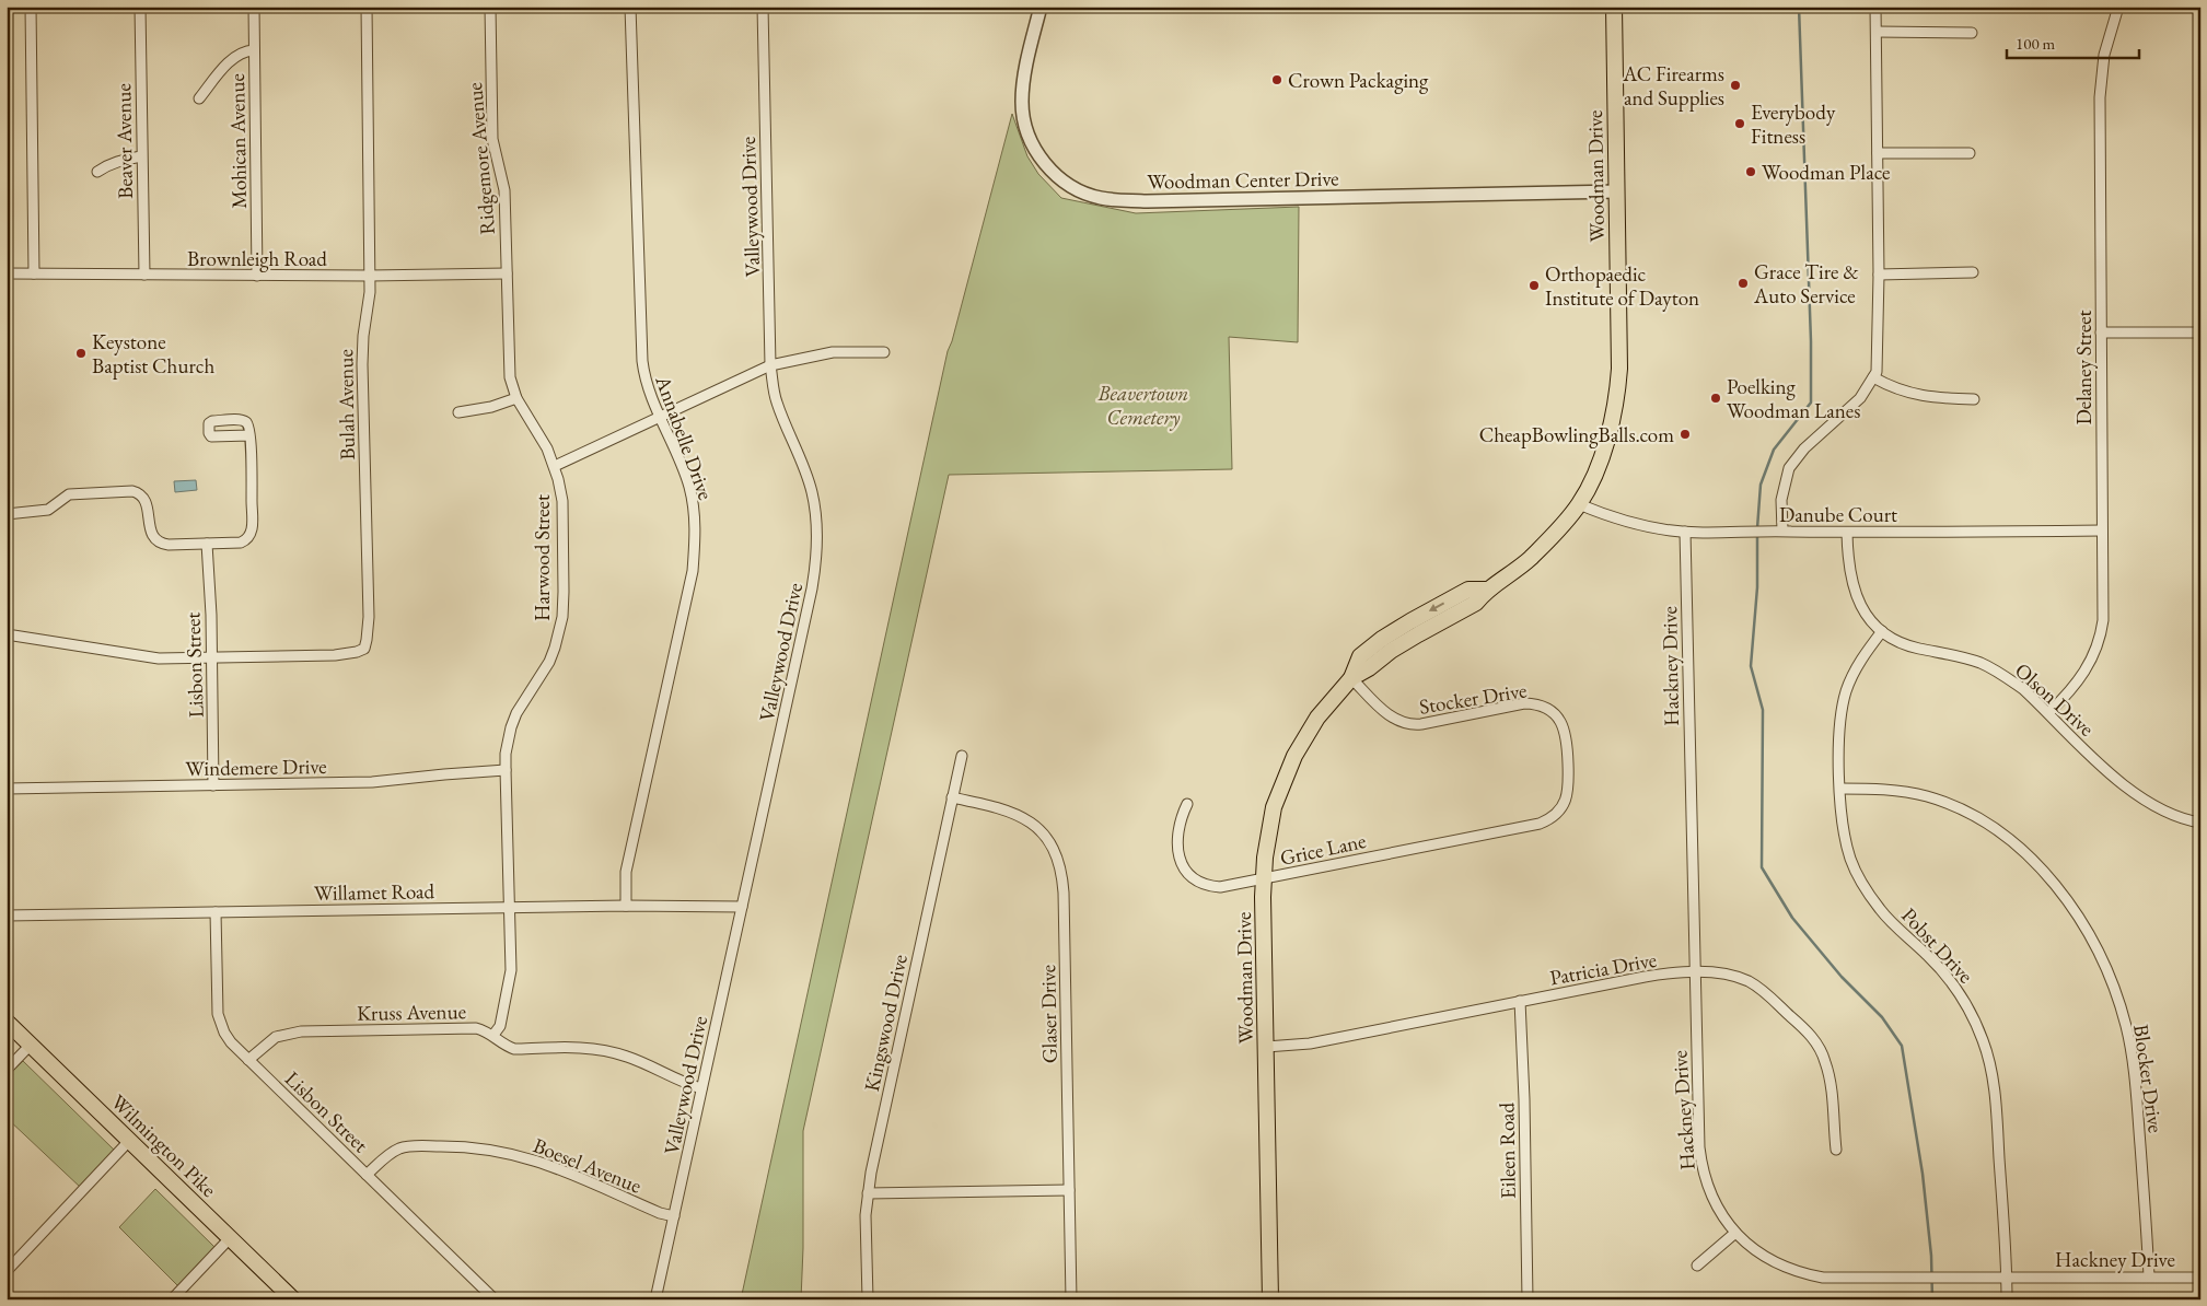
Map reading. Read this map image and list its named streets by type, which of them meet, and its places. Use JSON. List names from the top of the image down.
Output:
{
  "streets": {
    "main road": ["Woodman Drive", "Wilmington Pike"],
    "street": [
      "Beaver Avenue",
      "Mohican Avenue",
      "Ridgemore Avenue",
      "Woodman Center Drive",
      "Valleywood Drive",
      "Brownleigh Road",
      "Delaney Street",
      "Bulah Avenue",
      "Annabelle Drive",
      "Danube Court",
      "Harwood Street",
      "Lisbon Street",
      "Hackney Drive",
      "Stocker Drive",
      "Olson Drive",
      "Windemere Drive",
      "Grice Lane",
      "Willamet Road",
      "Pobst Drive",
      "Patricia Drive",
      "Kruss Avenue",
      "Glaser Drive",
      "Kingswood Drive",
      "Blocker Drive",
      "Eileen Road",
      "Boesel Avenue"
    ]
  },
  "crossings": [
    ["Beaver Avenue", "Brownleigh Road"],
    ["Mohican Avenue", "Brownleigh Road"],
    ["Ridgemore Avenue", "Brownleigh Road"],
    ["Ridgemore Avenue", "Harwood Street"],
    ["Woodman Drive", "Woodman Center Drive"],
    ["Woodman Drive", "Danube Court"],
    ["Woodman Drive", "Stocker Drive"],
    ["Woodman Drive", "Grice Lane"],
    ["Woodman Drive", "Patricia Drive"],
    ["Valleywood Drive", "Willamet Road"],
    ["Valleywood Drive", "Kruss Avenue"],
    ["Valleywood Drive", "Boesel Avenue"],
    ["Brownleigh Road", "Bulah Avenue"],
    ["Brownleigh Road", "Harwood Street"],
    ["Delaney Street", "Danube Court"],
    ["Delaney Street", "Olson Drive"],
    ["Bulah Avenue", "Lisbon Street"],
    ["Annabelle Drive", "Willamet Road"],
    ["Danube Court", "Hackney Drive"],
    ["Danube Court", "Olson Drive"],
    ["Harwood Street", "Windemere Drive"],
    ["Harwood Street", "Willamet Road"],
    ["Harwood Street", "Kruss Avenue"],
    ["Lisbon Street", "Windemere Drive"],
    ["Lisbon Street", "Willamet Road"],
    ["Lisbon Street", "Kruss Avenue"],
    ["Lisbon Street", "Boesel Avenue"],
    ["Hackney Drive", "Pobst Drive"],
    ["Hackney Drive", "Patricia Drive"],
    ["Hackney Drive", "Blocker Drive"],
    ["Stocker Drive", "Grice Lane"],
    ["Olson Drive", "Pobst Drive"],
    ["Pobst Drive", "Blocker Drive"],
    ["Patricia Drive", "Eileen Road"],
    ["Glaser Drive", "Kingswood Drive"]
  ],
  "parks": ["Beavertown Cemetery"],
  "places": [
    "Crown Packaging",
    "AC Firearms and Supplies",
    "Everybody Fitness",
    "Woodman Place",
    "Grace Tire & Auto Service",
    "Orthopaedic Institute of Dayton",
    "Keystone Baptist Church",
    "Poelking Woodman Lanes",
    "CheapBowlingBalls.com"
  ],
  "scale_bar": "100 m"
}
